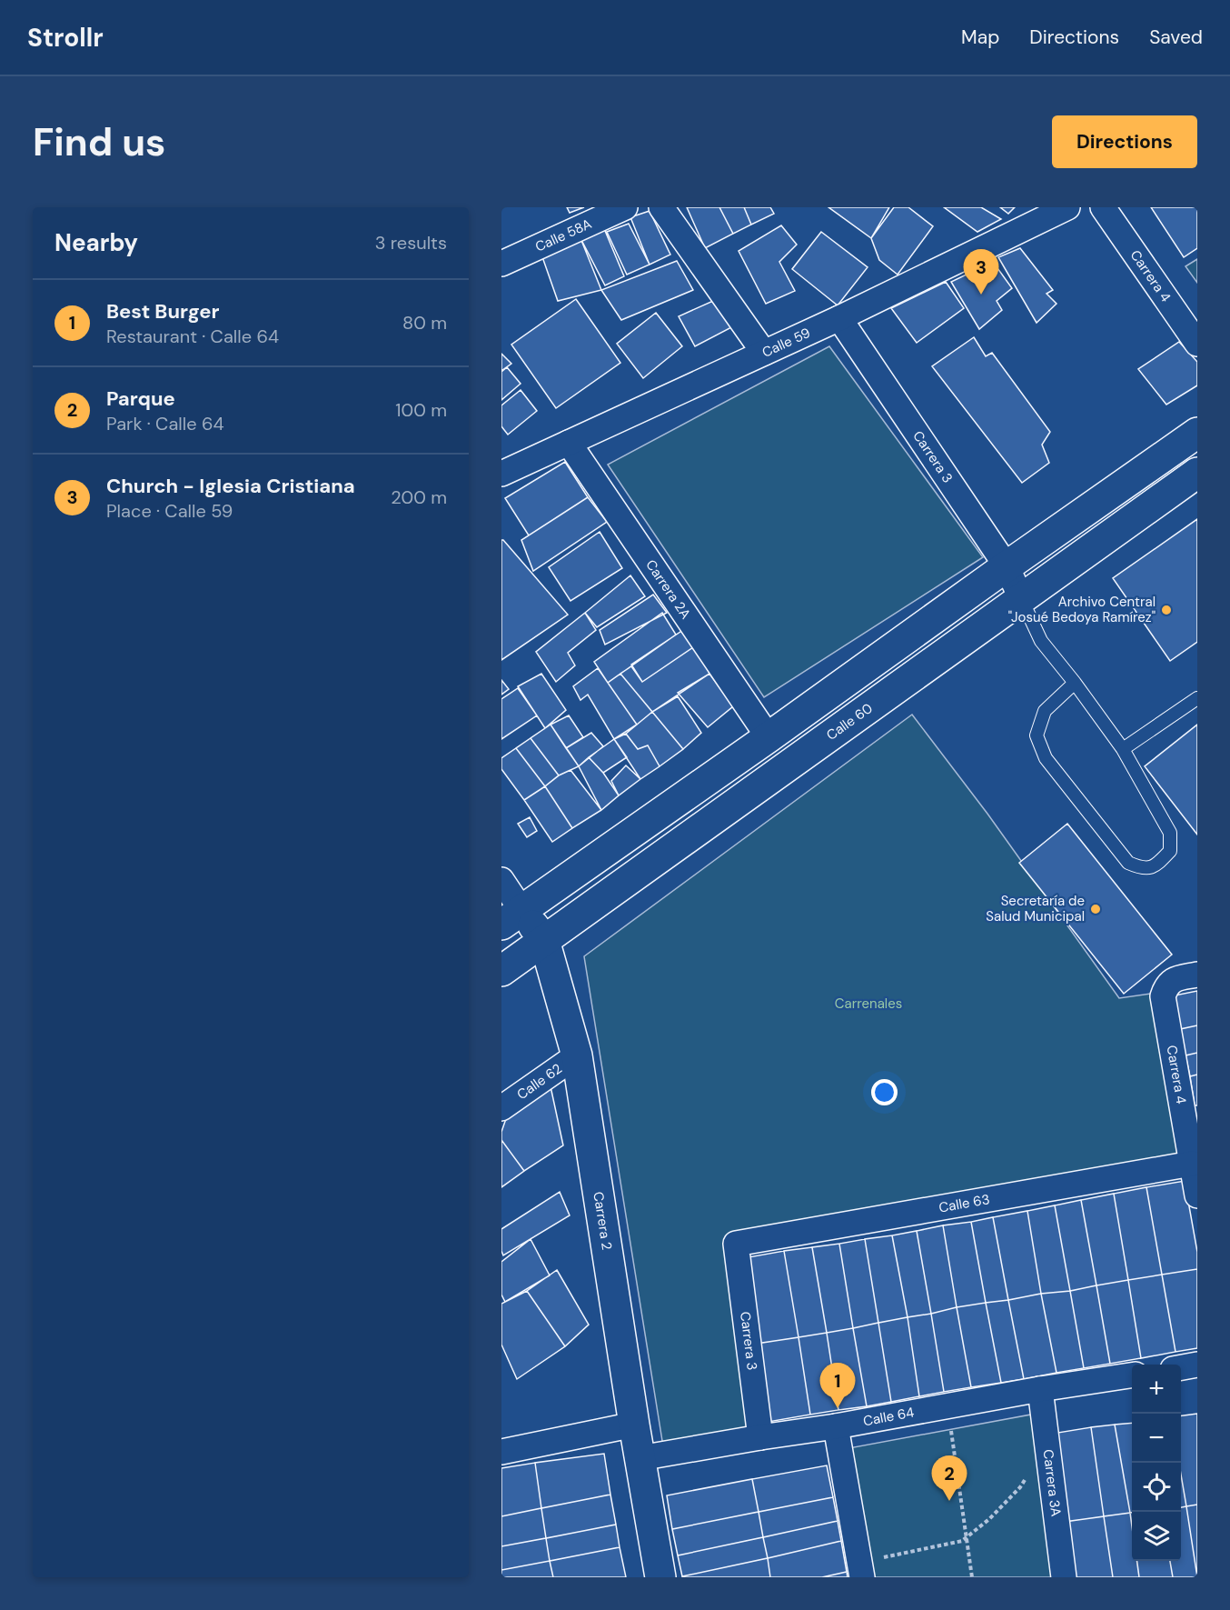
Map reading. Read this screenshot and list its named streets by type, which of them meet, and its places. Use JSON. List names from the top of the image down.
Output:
{
  "streets": {
    "main road": ["Calle 60", "Carrera 2"],
    "street": [
      "Calle 58A",
      "Carrera 4",
      "Calle 59",
      "Carrera 3",
      "Carrera 2A",
      "Calle 62",
      "Calle 63",
      "Calle 64",
      "Carrera 3A"
    ]
  },
  "crossings": [
    ["Carrera 4", "Calle 63"],
    ["Calle 59", "Carrera 3"],
    ["Calle 59", "Carrera 2A"],
    ["Carrera 3", "Calle 60"],
    ["Carrera 3", "Calle 63"],
    ["Carrera 3", "Calle 64"],
    ["Calle 60", "Carrera 2"],
    ["Calle 62", "Carrera 2"],
    ["Carrera 2", "Calle 64"],
    ["Calle 64", "Carrera 3A"]
  ],
  "parks": ["Carrenales"],
  "places": ["Archivo Central \"Josué Bedoya Ramírez\"", "Secretaría de Salud Municipal"],
  "page": {
    "header": "Strollr",
    "nav": ["Map", "Directions", "Saved"],
    "buttons": "Directions",
    "title": "Find us",
    "heading": ["Nearby", "3 results"],
    "pins": ["3", "1", "2"],
    "list": [
      {
        "mark": "1",
        "name": "Best Burger",
        "note": "Restaurant · Calle 64",
        "value": "80 m"
      },
      {
        "mark": "2",
        "name": "Parque",
        "note": "Park · Calle 64",
        "value": "100 m"
      },
      {
        "mark": "3",
        "name": "Church - Iglesia Cristiana",
        "note": "Place · Calle 59",
        "value": "200 m"
      }
    ],
    "map_buttons": ["+", "−"]
  }
}
